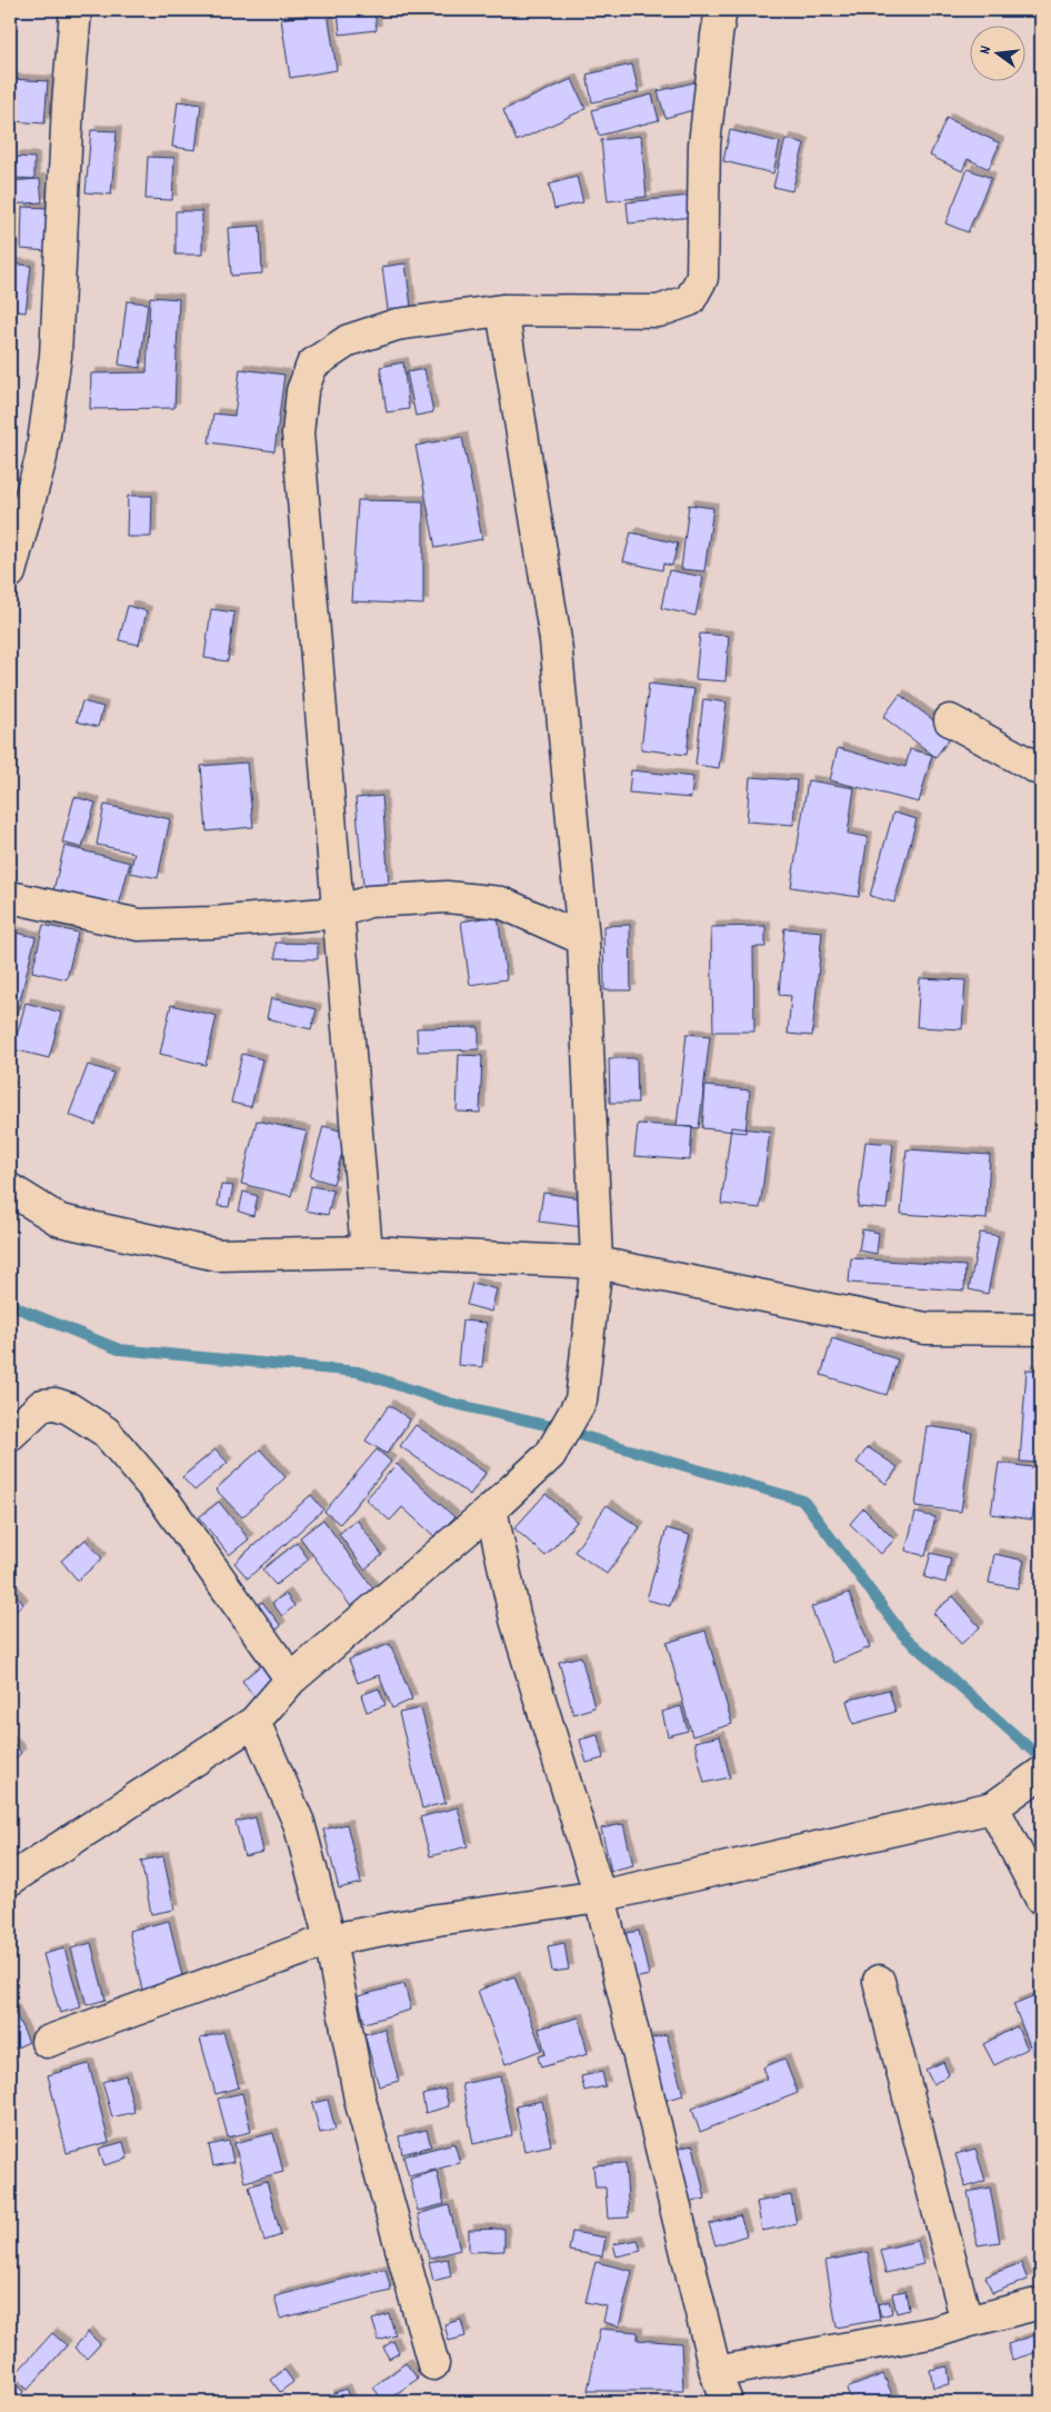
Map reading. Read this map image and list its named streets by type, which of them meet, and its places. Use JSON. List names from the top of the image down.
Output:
{
  "north": "left"
}
